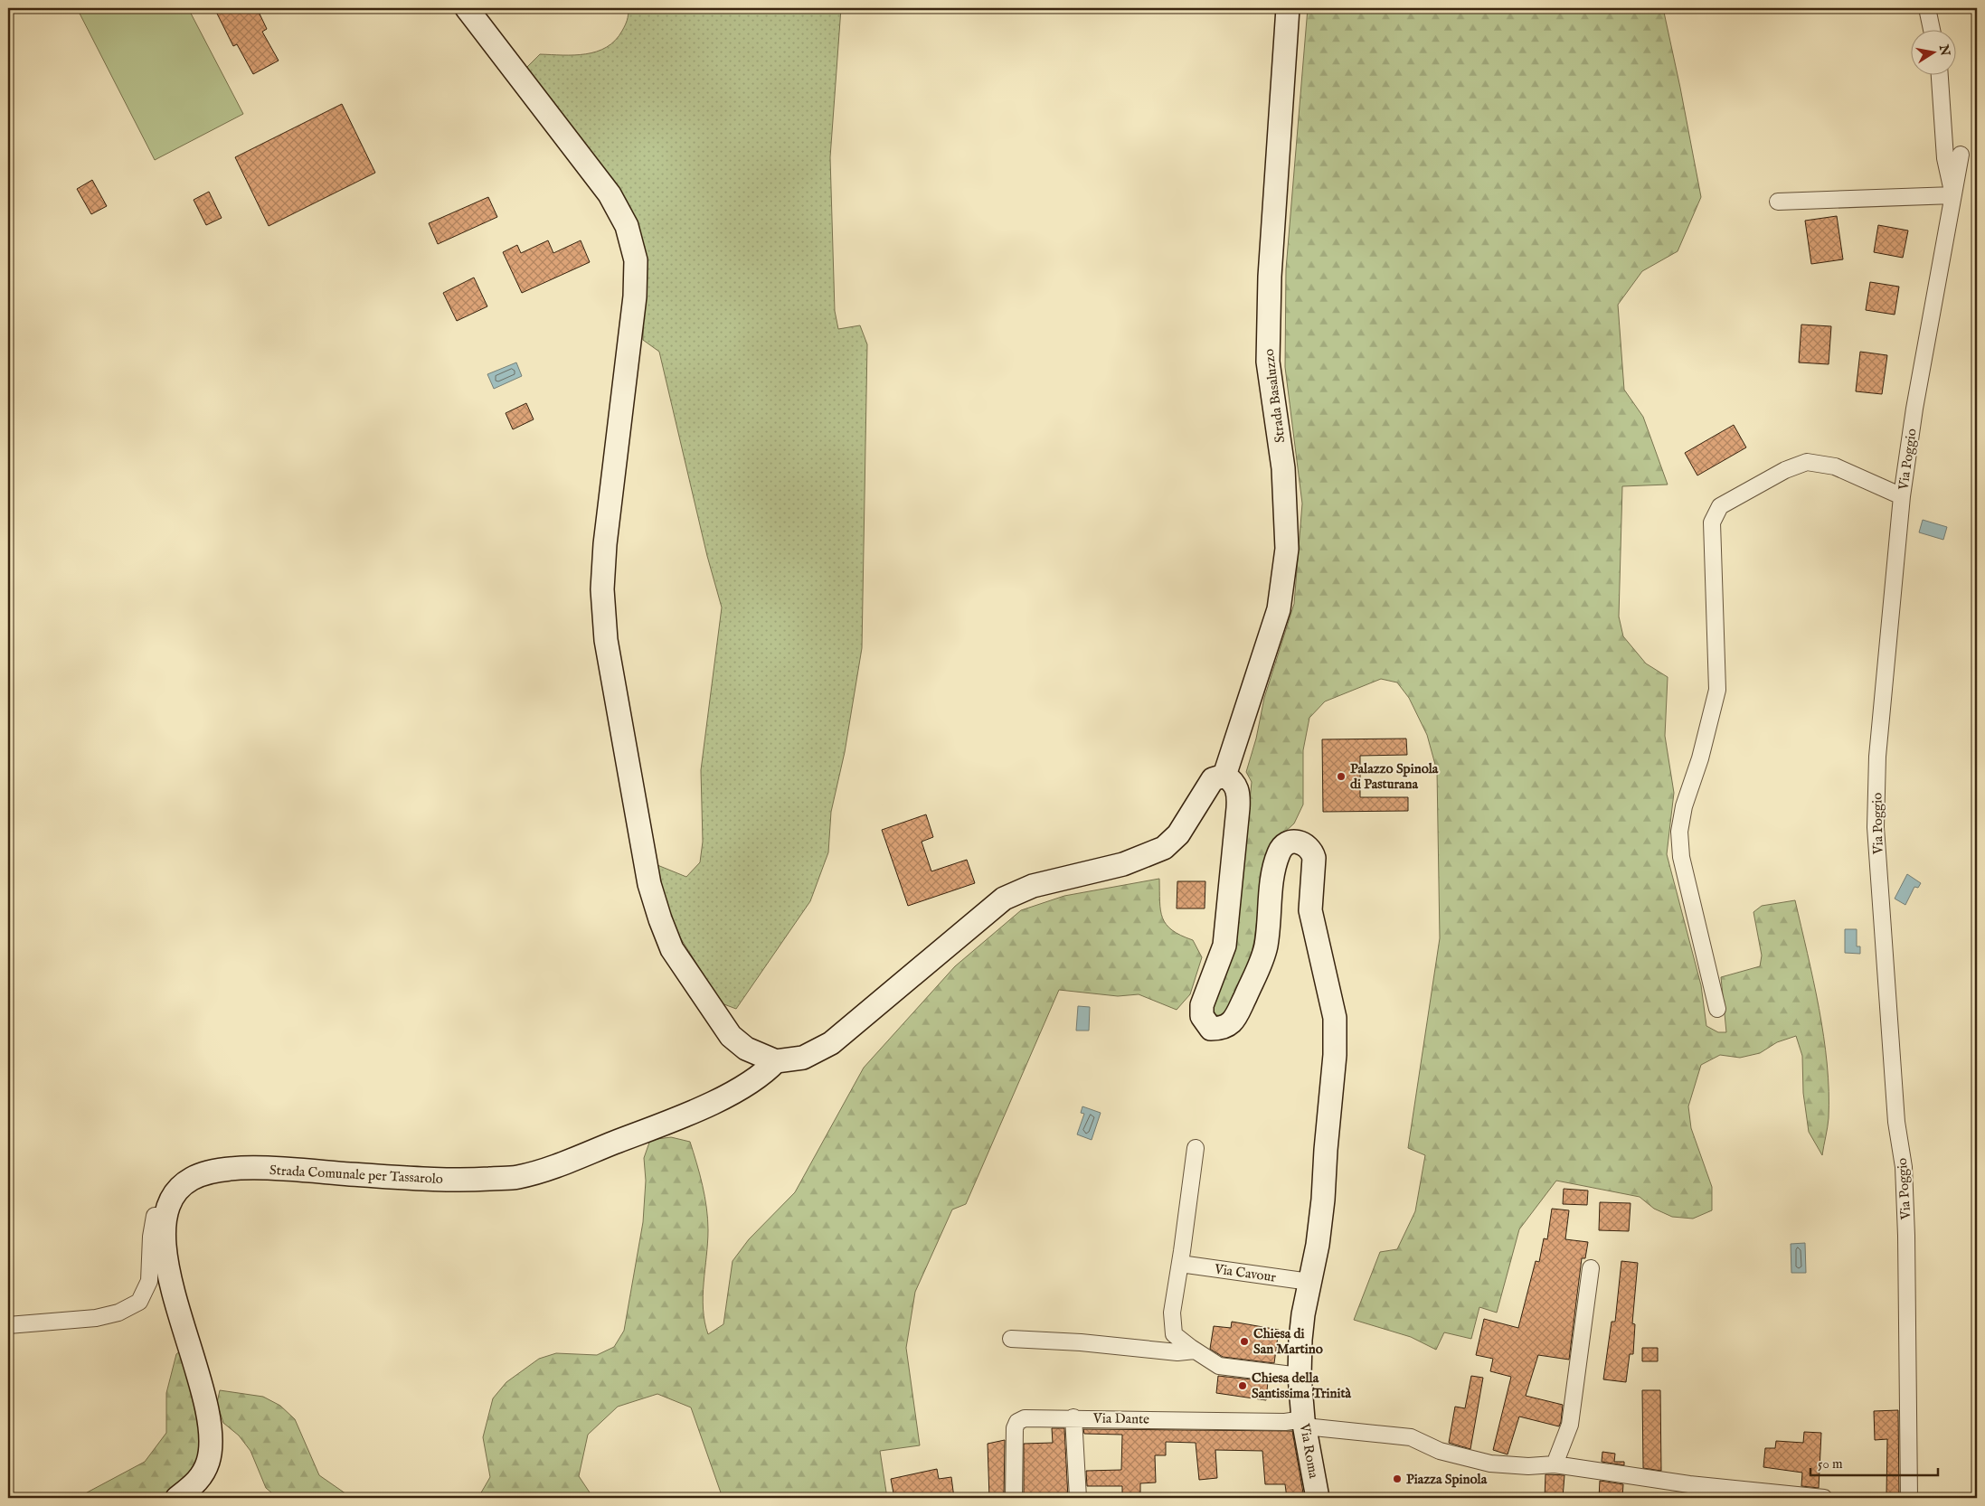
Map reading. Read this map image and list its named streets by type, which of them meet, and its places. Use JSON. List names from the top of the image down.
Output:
{
  "streets": {
    "main road": ["Strada Basaluzzo", "Strada Comunale per Tassarolo", "Via Roma"],
    "street": ["Via Poggio", "Via Cavour", "Via Dante"]
  },
  "crossings": [
    ["Strada Basaluzzo", "Via Roma"],
    ["Via Cavour", "Via Roma"],
    ["Via Dante", "Via Roma"]
  ],
  "places": [
    "Palazzo Spinola di Pasturana",
    "Chiesa di San Martino",
    "Chiesa della Santissima Trinità",
    "Piazza Spinola"
  ],
  "scale_bar": "50 m",
  "north": "right"
}
